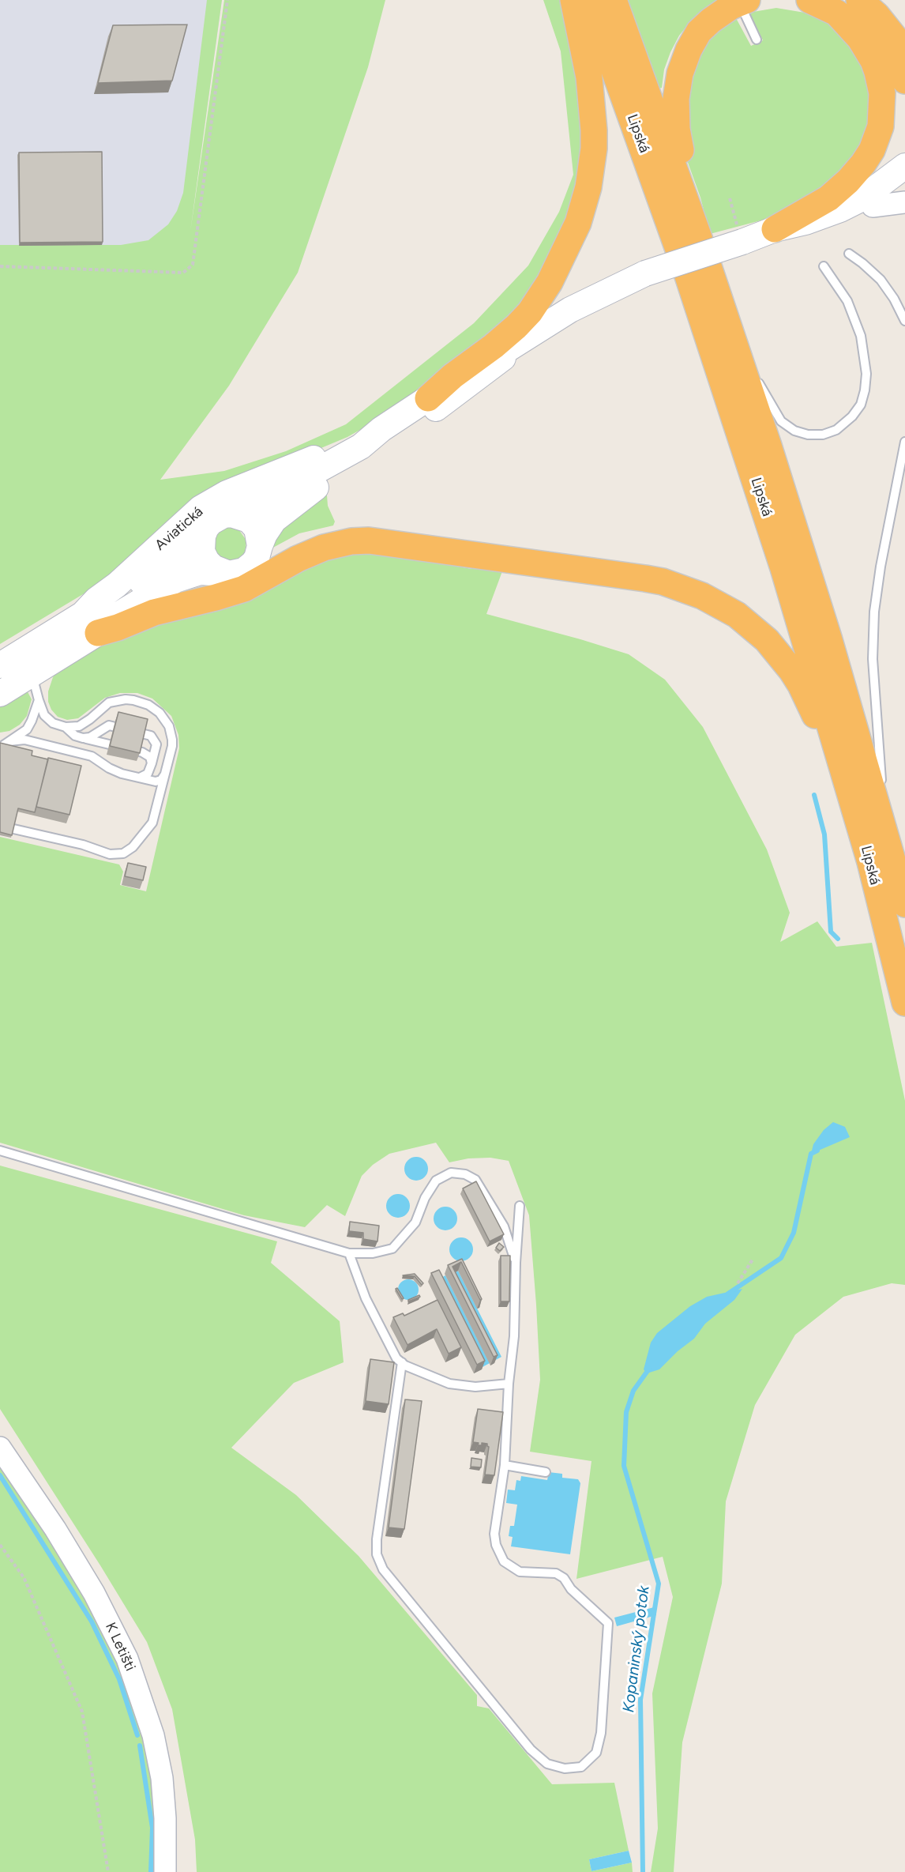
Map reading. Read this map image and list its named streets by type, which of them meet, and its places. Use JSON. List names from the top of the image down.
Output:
{
  "streets": {
    "highway": ["Lipská"],
    "main road": ["Aviatická"],
    "street": ["K Letišti"]
  },
  "water": ["Kopaninský potok"]
}
